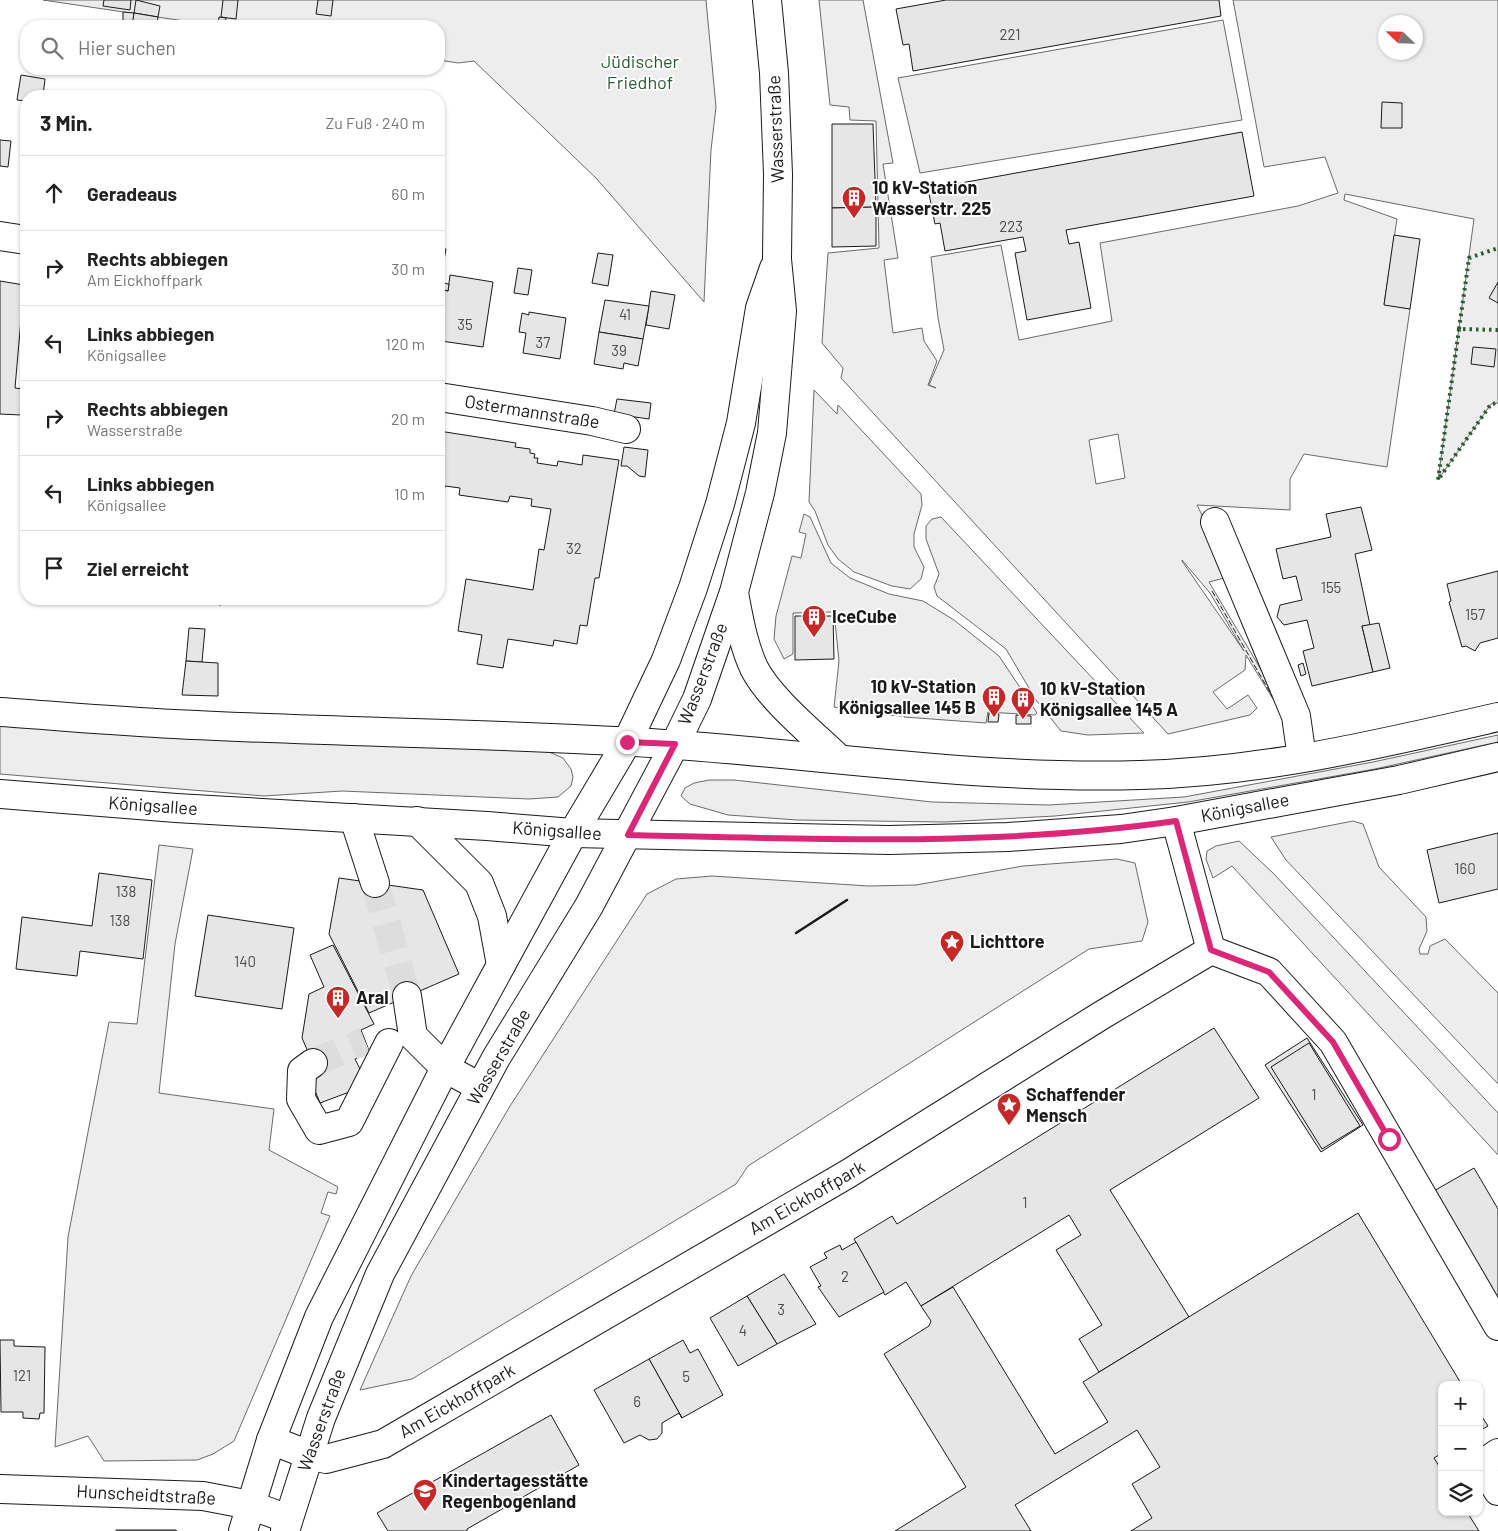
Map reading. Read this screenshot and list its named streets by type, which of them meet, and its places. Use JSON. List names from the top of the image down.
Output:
{
  "streets": {
    "main road": [
      "Wasserstraße",
      "Ostermannstraße",
      "Königsallee",
      "Am Eickhoffpark",
      "Hunscheidtstraße"
    ]
  },
  "crossings": [
    ["Wasserstraße", "Königsallee"],
    ["Wasserstraße", "Am Eickhoffpark"],
    ["Wasserstraße", "Hunscheidtstraße"]
  ],
  "parks": ["Jüdischer Friedhof"],
  "places": {
    "building": [
      "10 kV-Station Wasserstr. 225",
      "IceCube",
      "10 kV-Station Königsallee 145 B",
      "10 kV-Station Königsallee 145 A",
      "Aral"
    ],
    "place": ["Lichttore", "Schaffender Mensch"],
    "school or university": ["Kindertagesstätte Regenbogenland"]
  },
  "house_numbers": [
    "221",
    "223",
    "41",
    "35",
    "37",
    "39",
    "32",
    "155",
    "157",
    "160",
    "138",
    "138",
    "140",
    "1",
    "1",
    "2",
    "3",
    "4",
    "121",
    "5",
    "6"
  ],
  "north": "top left",
  "page": {
    "search": "Hier suchen",
    "heading": ["3 Min.", "Zu Fuß · 240 m"],
    "list": [
      ["Geradeaus", "60 m"],
      ["Rechts abbiegen", "Am Eickhoffpark", "30 m"],
      ["Links abbiegen", "Königsallee", "120 m"],
      ["Rechts abbiegen", "Wasserstraße", "20 m"],
      ["Links abbiegen", "Königsallee", "10 m"],
      "Ziel erreicht"
    ],
    "map_buttons": ["+", "−"]
  }
}
